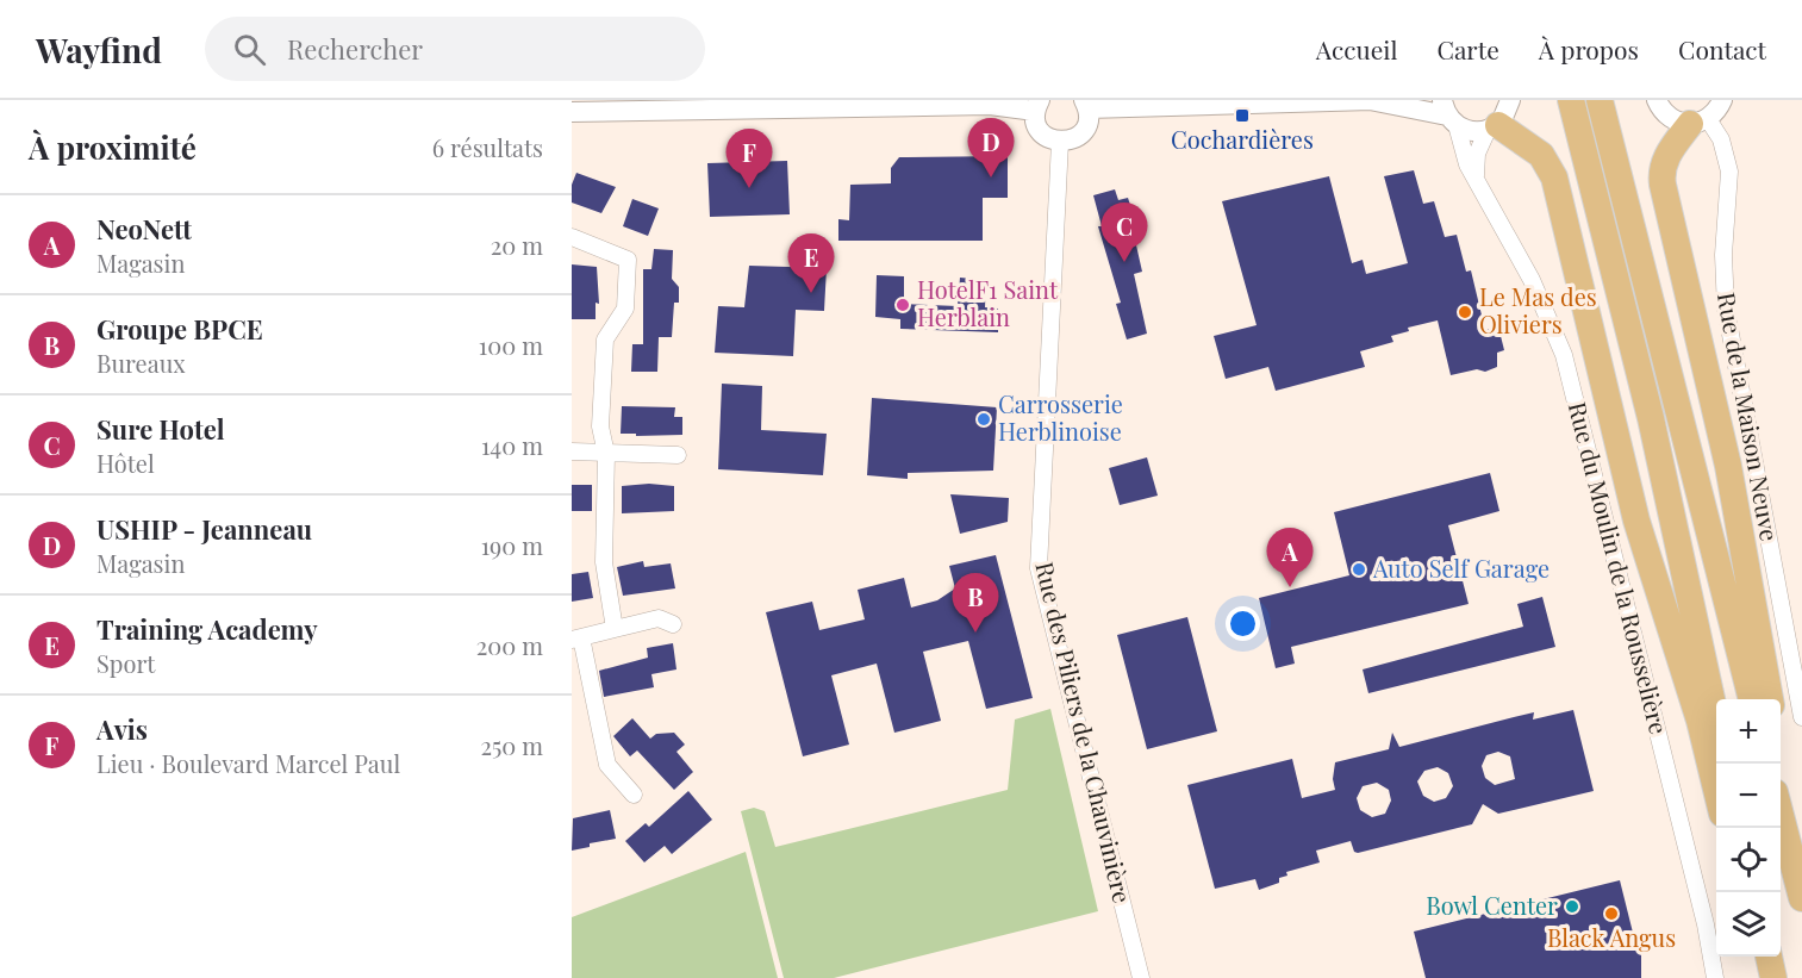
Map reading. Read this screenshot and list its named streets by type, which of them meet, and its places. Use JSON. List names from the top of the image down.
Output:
{
  "streets": {
    "street": ["Rue de la Maison Neuve", "Rue du Moulin de la Rousselière", "Rue des Piliers de la Chauvinière"]
  },
  "places": {
    "transit": ["Cochardières"],
    "other": [
      "HotelF1 Saint Herblain",
      "Le Mas des Oliviers",
      "Carrosserie Herblinoise",
      "Auto Self Garage",
      "Bowl Center",
      "Black Angus"
    ]
  },
  "page": {
    "header": "Wayfind",
    "search": "Rechercher",
    "nav": [
      "Accueil",
      "Carte",
      "À propos",
      "Contact"
    ],
    "heading": ["À proximité", "6 résultats"],
    "pins": [
      "D",
      "F",
      "C",
      "E",
      "A",
      "B"
    ],
    "list": [
      {
        "mark": "A",
        "name": "NeoNett",
        "note": "Magasin",
        "value": "20 m"
      },
      {
        "mark": "B",
        "name": "Groupe BPCE",
        "note": "Bureaux",
        "value": "100 m"
      },
      {
        "mark": "C",
        "name": "Sure Hotel",
        "note": "Hôtel",
        "value": "140 m"
      },
      {
        "mark": "D",
        "name": "USHIP - Jeanneau",
        "note": "Magasin",
        "value": "190 m"
      },
      {
        "mark": "E",
        "name": "Training Academy",
        "note": "Sport",
        "value": "200 m"
      },
      {
        "mark": "F",
        "name": "Avis",
        "note": "Lieu · Boulevard Marcel Paul",
        "value": "250 m"
      }
    ],
    "map_buttons": ["+", "−"]
  }
}
